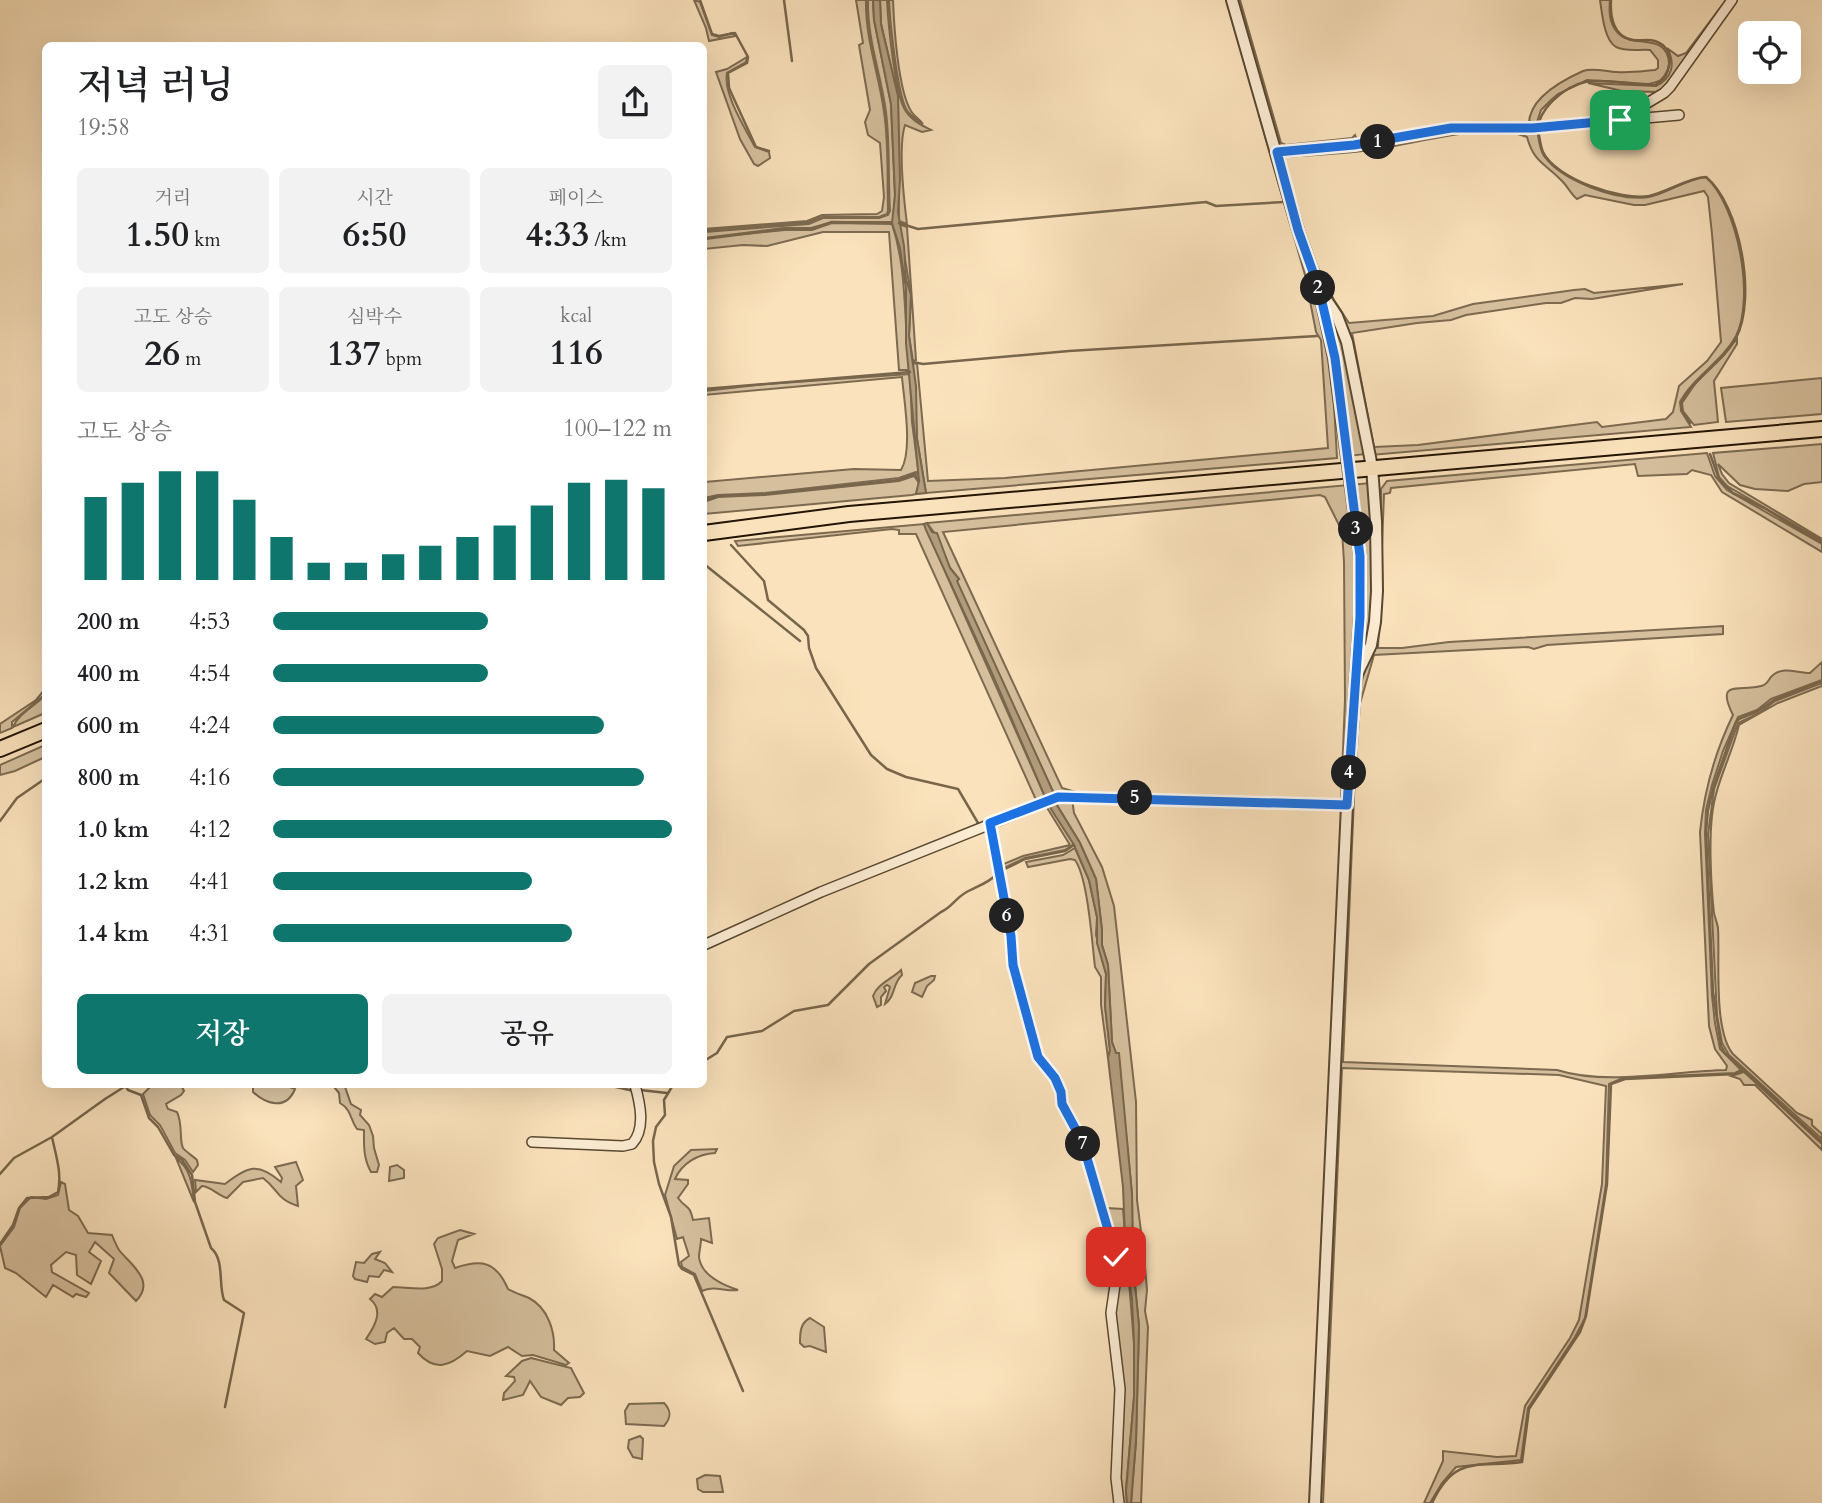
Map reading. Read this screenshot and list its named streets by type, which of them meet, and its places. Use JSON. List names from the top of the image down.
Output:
{
  "page": {
    "heading": ["저녁 러닝", "19:58"],
    "pins": [
      "1",
      "2",
      "3",
      "4",
      "5",
      "6",
      "7"
    ],
    "stats": [
      ["거리", "1.50 km"],
      ["시간", "6:50"],
      ["페이스", "4:33 /km"],
      ["고도 상승", "26 m"],
      ["심박수", "137 bpm"],
      ["kcal", "116"]
    ],
    "chart": ["고도 상승", "100–122 m"],
    "list": [
      {
        "name": "200 m",
        "note": "4:53"
      },
      {
        "name": "400 m",
        "note": "4:54"
      },
      {
        "name": "600 m",
        "note": "4:24"
      },
      {
        "name": "800 m",
        "note": "4:16"
      },
      {
        "name": "1.0 km",
        "note": "4:12"
      },
      {
        "name": "1.2 km",
        "note": "4:41"
      },
      {
        "name": "1.4 km",
        "note": "4:31"
      }
    ],
    "buttons": ["저장", "공유"]
  }
}
